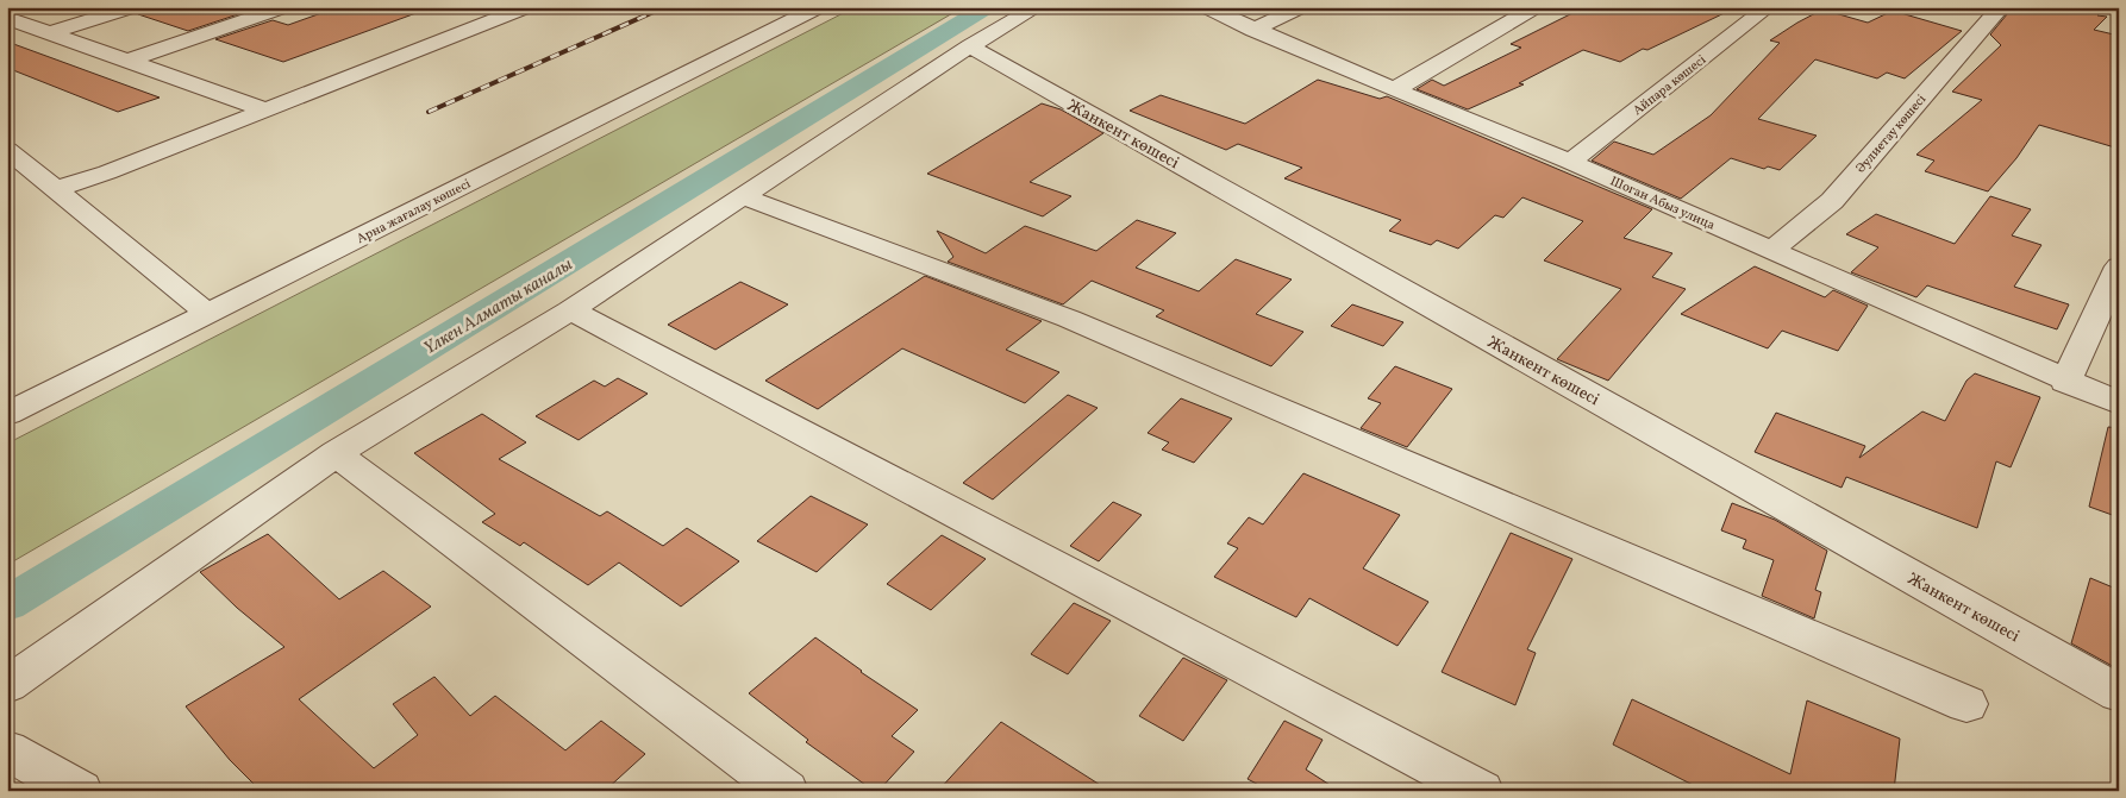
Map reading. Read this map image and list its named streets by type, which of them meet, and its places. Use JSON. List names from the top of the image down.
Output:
{
  "streets": {
    "street": [
      "Айпара көшесі",
      "Жанкент көшесі",
      "Әулиетау көшесі",
      "Шоган Абыз улица",
      "Арна жағалау көшесі"
    ]
  },
  "crossings": [
    ["Айпара көшесі", "Шоган Абыз улица"],
    ["Әулиетау көшесі", "Шоган Абыз улица"]
  ],
  "water": ["Үлкен Алматы каналы"]
}
